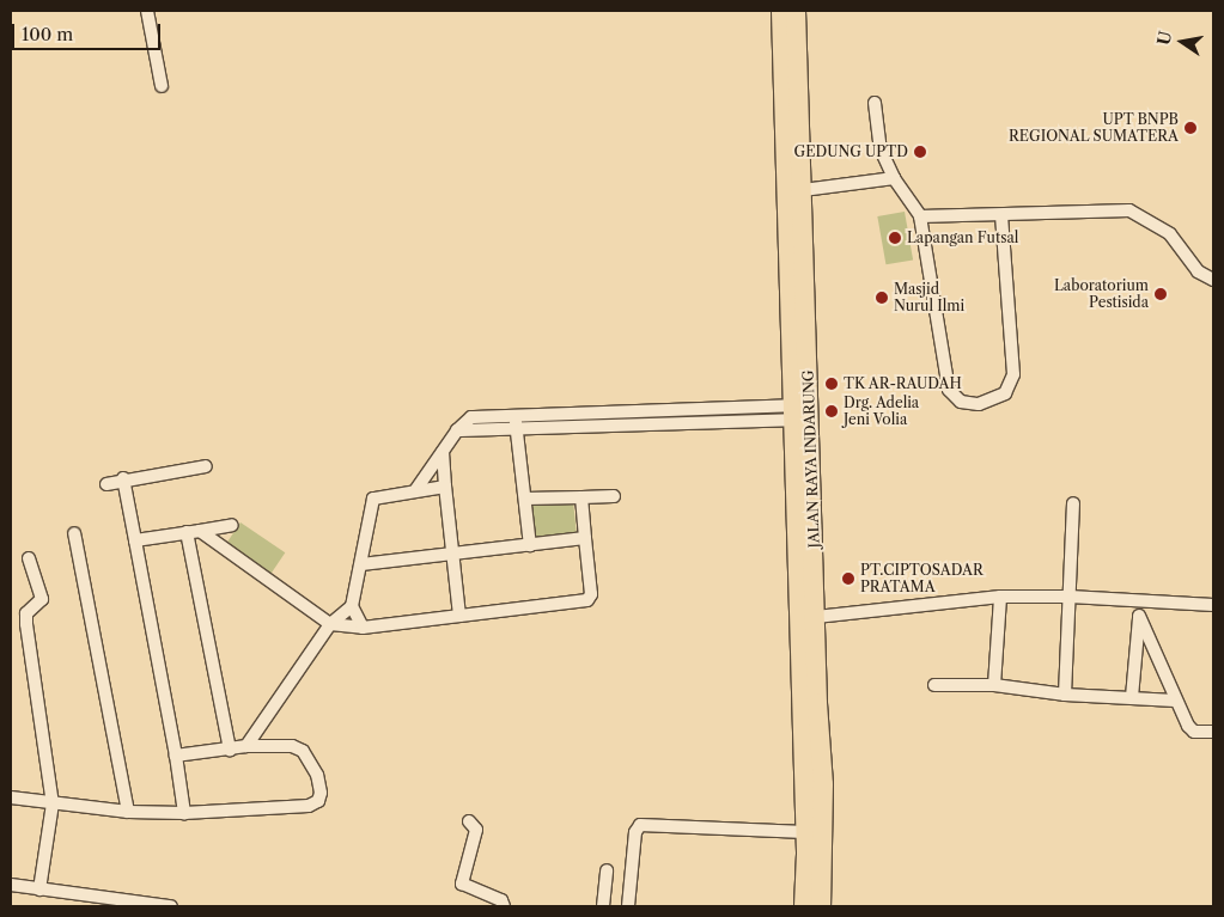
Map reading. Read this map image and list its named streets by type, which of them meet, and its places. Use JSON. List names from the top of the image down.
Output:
{
  "streets": {
    "highway": ["JALAN RAYA INDARUNG"]
  },
  "places": [
    "UPT BNPB REGIONAL SUMATERA",
    "GEDUNG UPTD",
    "Lapangan Futsal",
    "Laboratorium Pestisida",
    "Masjid Nurul Ilmi",
    "TK AR-RAUDAH",
    "Drg. Adelia Jeni Volia",
    "PT.CIPTOSADAR PRATAMA"
  ],
  "scale_bar": "100 m",
  "north": "left"
}
